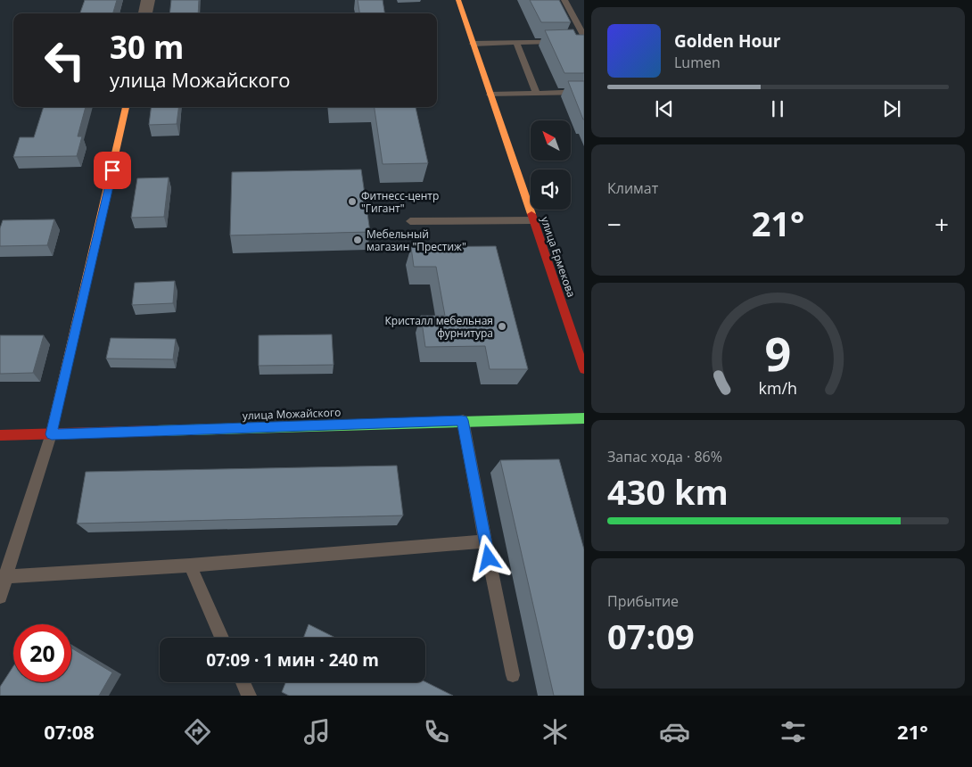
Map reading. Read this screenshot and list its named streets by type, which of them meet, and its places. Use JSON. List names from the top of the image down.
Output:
{
  "streets": {
    "street": ["улица Ермекова", "улица Можайского"]
  },
  "places": ["Фитнесс-центр \"Гигант\"", "Мебельный магазин \"Престиж\"", "Кристалл мебельная фурнитура"],
  "north": "top left",
  "page": {
    "turn": ["30 m", "улица Можайского"],
    "song": ["Golden Hour", "Lumen"],
    "tile": [
      "Климат",
      ["Запас хода · 86%", "430 km"],
      ["Прибытие", "07:09"]
    ],
    "heat": ["−", "21°", "+"],
    "limit": "20",
    "trip": "07:09 · 1 мин · 240 m",
    "tabs": ["07:08", "21°"],
    "gauge": ["9", "km/h"]
  }
}
